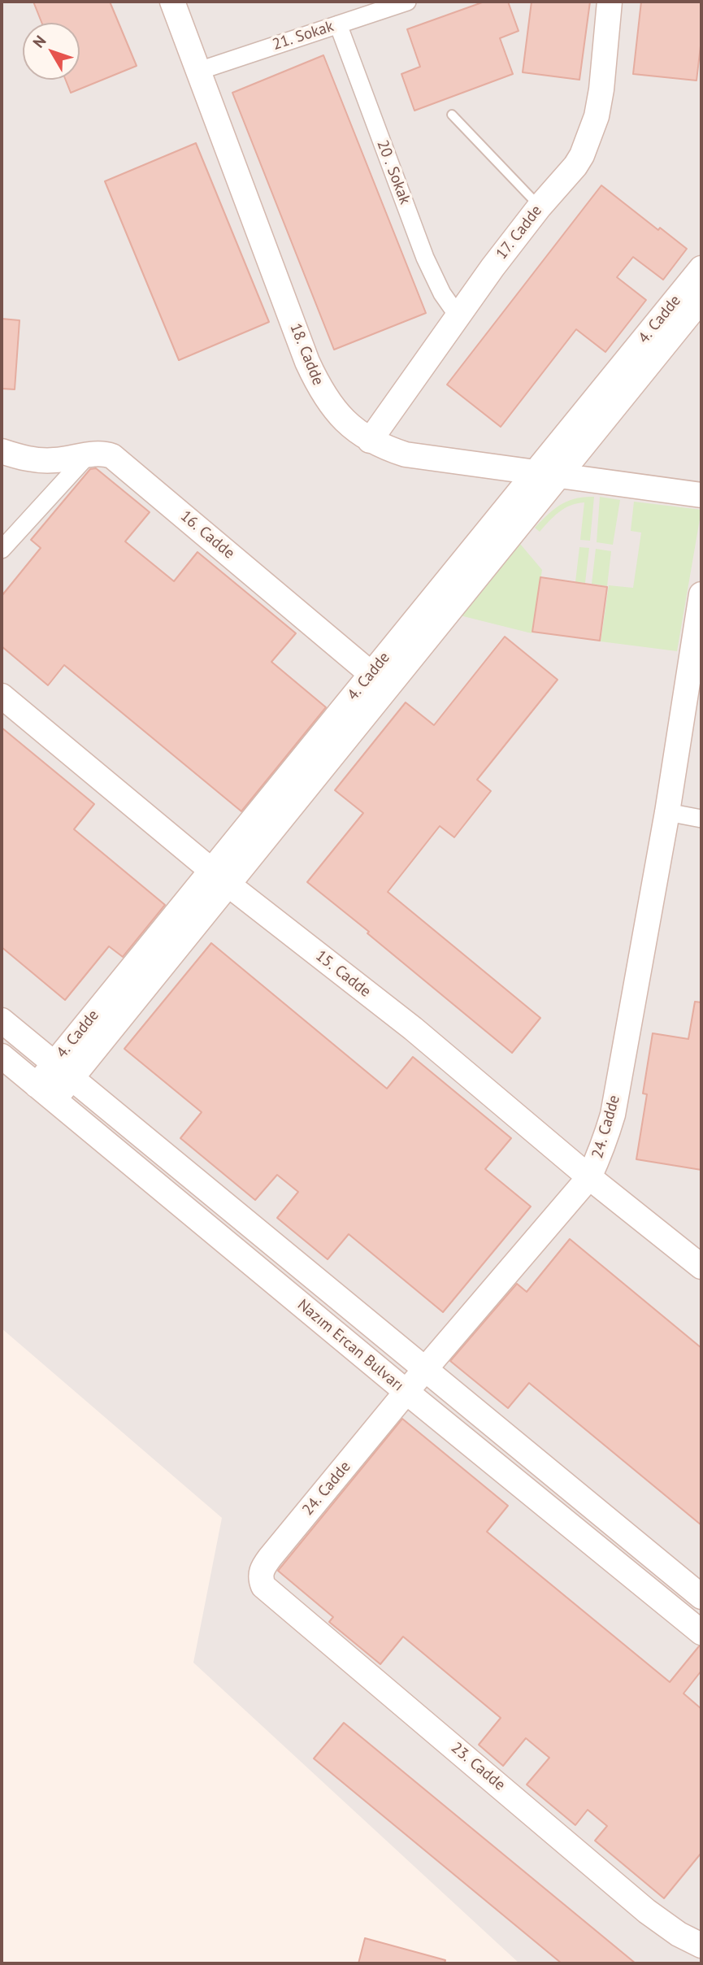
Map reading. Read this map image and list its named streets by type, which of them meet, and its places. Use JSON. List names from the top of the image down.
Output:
{
  "streets": {
    "street": [
      "21. Sokak",
      "20 . Sokak",
      "17. Cadde",
      "4. Cadde",
      "18. Cadde",
      "16. Cadde",
      "15. Cadde",
      "24. Cadde",
      "Nazım Ercan Bulvarı",
      "23. Cadde"
    ]
  },
  "crossings": [
    ["21. Sokak", "20 . Sokak"],
    ["21. Sokak", "18. Cadde"],
    ["20 . Sokak", "17. Cadde"],
    ["17. Cadde", "18. Cadde"],
    ["4. Cadde", "18. Cadde"],
    ["4. Cadde", "16. Cadde"],
    ["4. Cadde", "15. Cadde"],
    ["4. Cadde", "Nazım Ercan Bulvarı"],
    ["15. Cadde", "24. Cadde"],
    ["24. Cadde", "Nazım Ercan Bulvarı"],
    ["24. Cadde", "23. Cadde"]
  ],
  "north": "top left"
}
